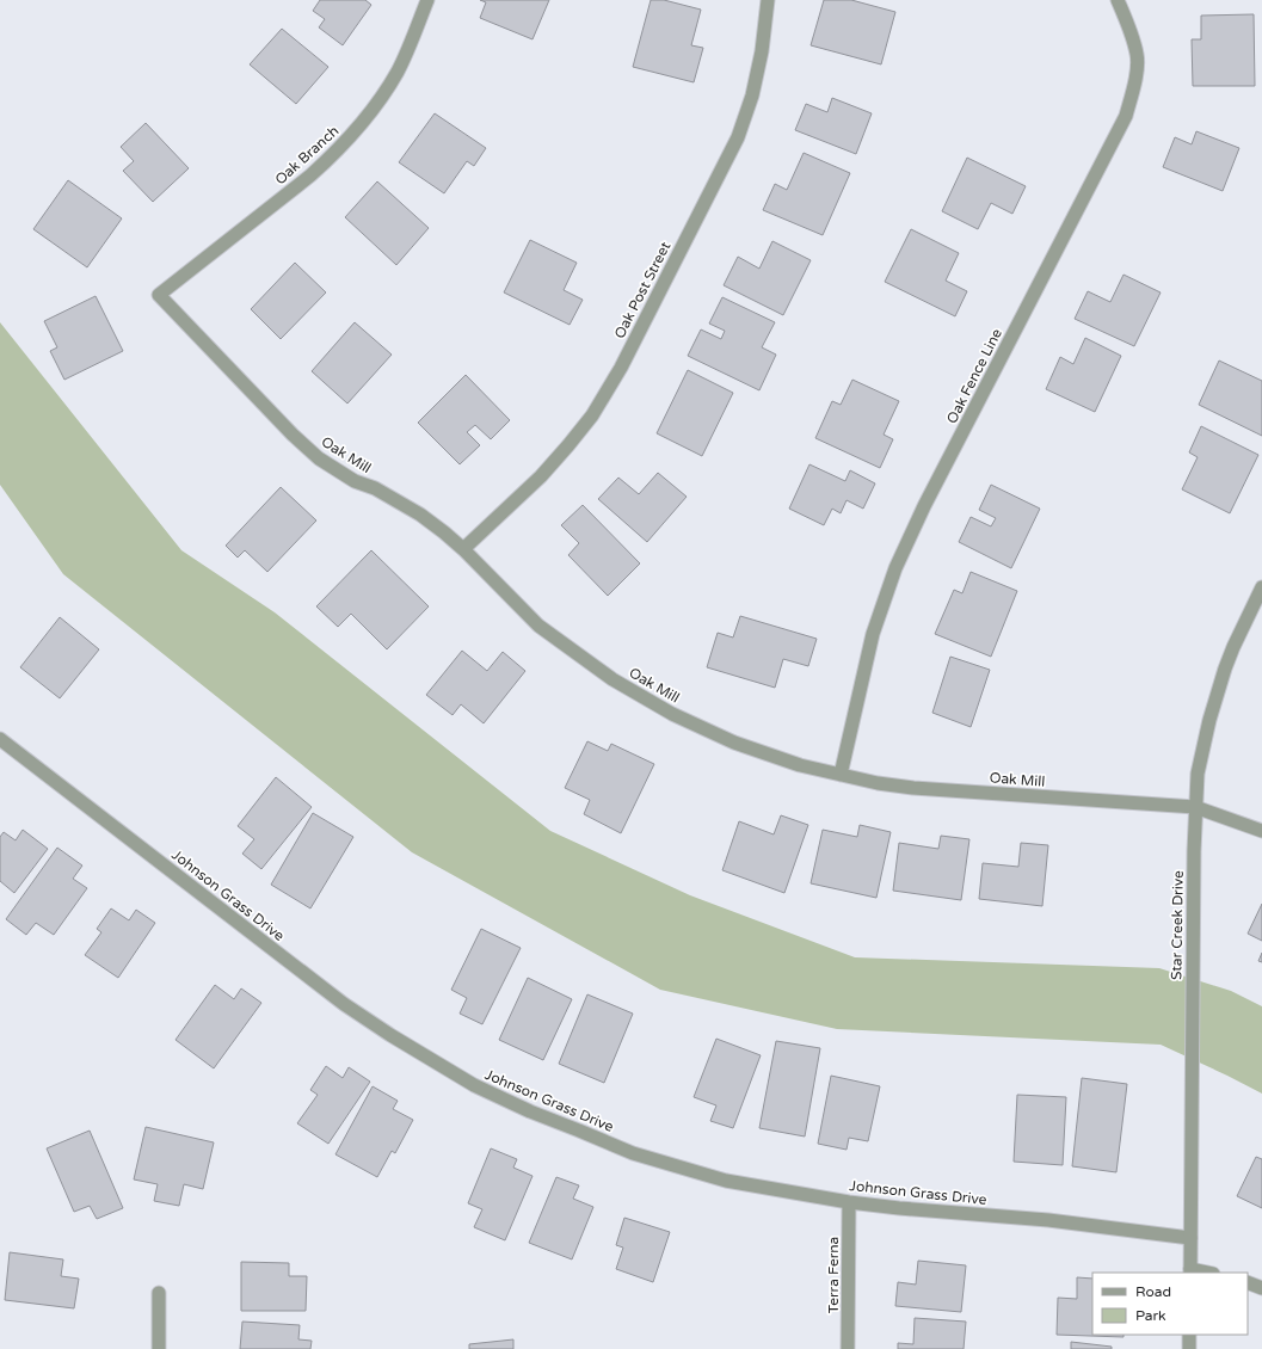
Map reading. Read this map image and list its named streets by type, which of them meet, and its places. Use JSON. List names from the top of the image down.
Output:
{
  "streets": {
    "street": [
      "Oak Branch",
      "Oak Post Street",
      "Oak Fence Line",
      "Oak Mill",
      "Johnson Grass Drive",
      "Star Creek Drive",
      "Terra Ferna"
    ]
  },
  "crossings": [
    ["Oak Branch", "Oak Mill"],
    ["Oak Post Street", "Oak Mill"],
    ["Oak Fence Line", "Oak Mill"],
    ["Oak Mill", "Star Creek Drive"],
    ["Johnson Grass Drive", "Star Creek Drive"],
    ["Johnson Grass Drive", "Terra Ferna"]
  ],
  "legend": ["Road", "Park"]
}
